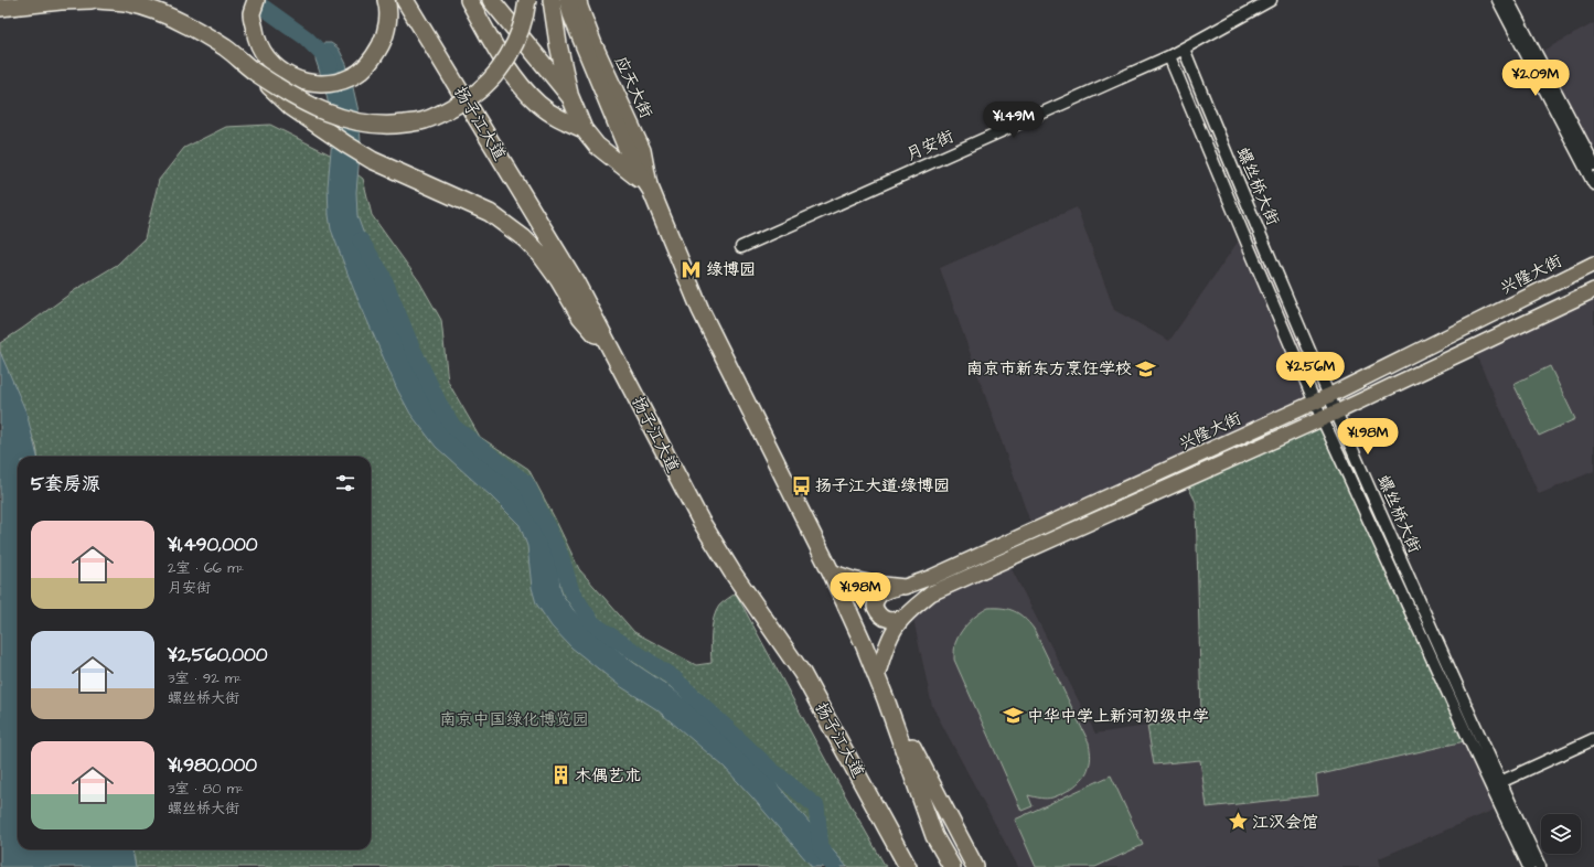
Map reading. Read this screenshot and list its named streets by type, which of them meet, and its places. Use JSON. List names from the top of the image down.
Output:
{
  "streets": {
    "highway": ["扬子江大道"],
    "main road": ["应天大街", "兴隆大街"],
    "street": ["月安街", "螺丝桥大街"]
  },
  "crossings": [
    ["月安街", "螺丝桥大街"],
    ["螺丝桥大街", "兴隆大街"]
  ],
  "parks": ["南京中国绿化博览园"],
  "places": {
    "metro station": ["绿博园"],
    "school or university": ["南京市新东方烹饪学校", "中华中学上新河初级中学"],
    "bus stop": ["扬子江大道·绿博园"],
    "building": ["木偶艺术"],
    "place": ["江汉会馆"]
  },
  "page": {
    "price": [
      "¥2.09M",
      "¥1.49M",
      "¥2.56M",
      "¥1.98M",
      "¥1.98M"
    ],
    "heading": "5套房源",
    "list": [
      {
        "name": "¥1,490,000",
        "note": "2室 · 66 m² · 月安街"
      },
      {
        "name": "¥2,560,000",
        "note": "3室 · 92 m² · 螺丝桥大街"
      },
      {
        "name": "¥1,980,000",
        "note": "3室 · 80 m² · 螺丝桥大街"
      }
    ]
  }
}
